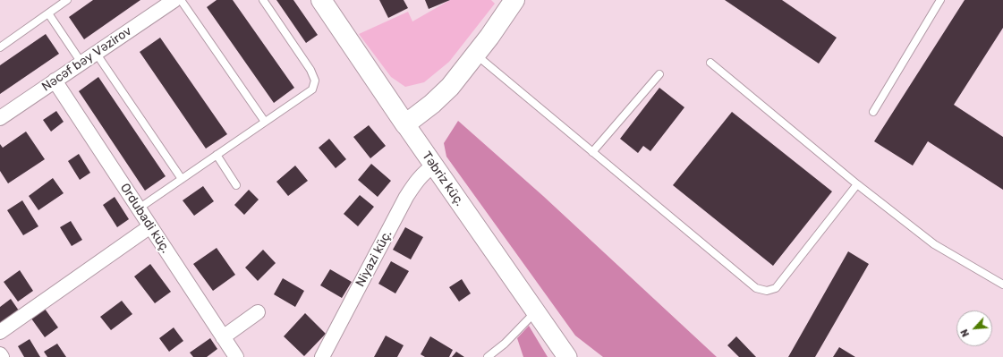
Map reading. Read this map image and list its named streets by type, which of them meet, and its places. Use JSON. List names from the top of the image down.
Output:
{
  "streets": {
    "main road": ["Təbriz küç."],
    "street": ["Nəcəf bəy Vəzirov", "Ordubadi küç.", "Niyazi küç."]
  },
  "crossings": [
    ["Nəcəf bəy Vəzirov", "Ordubadi küç."],
    ["Təbriz küç.", "Niyazi küç."]
  ],
  "north": "bottom left"
}
